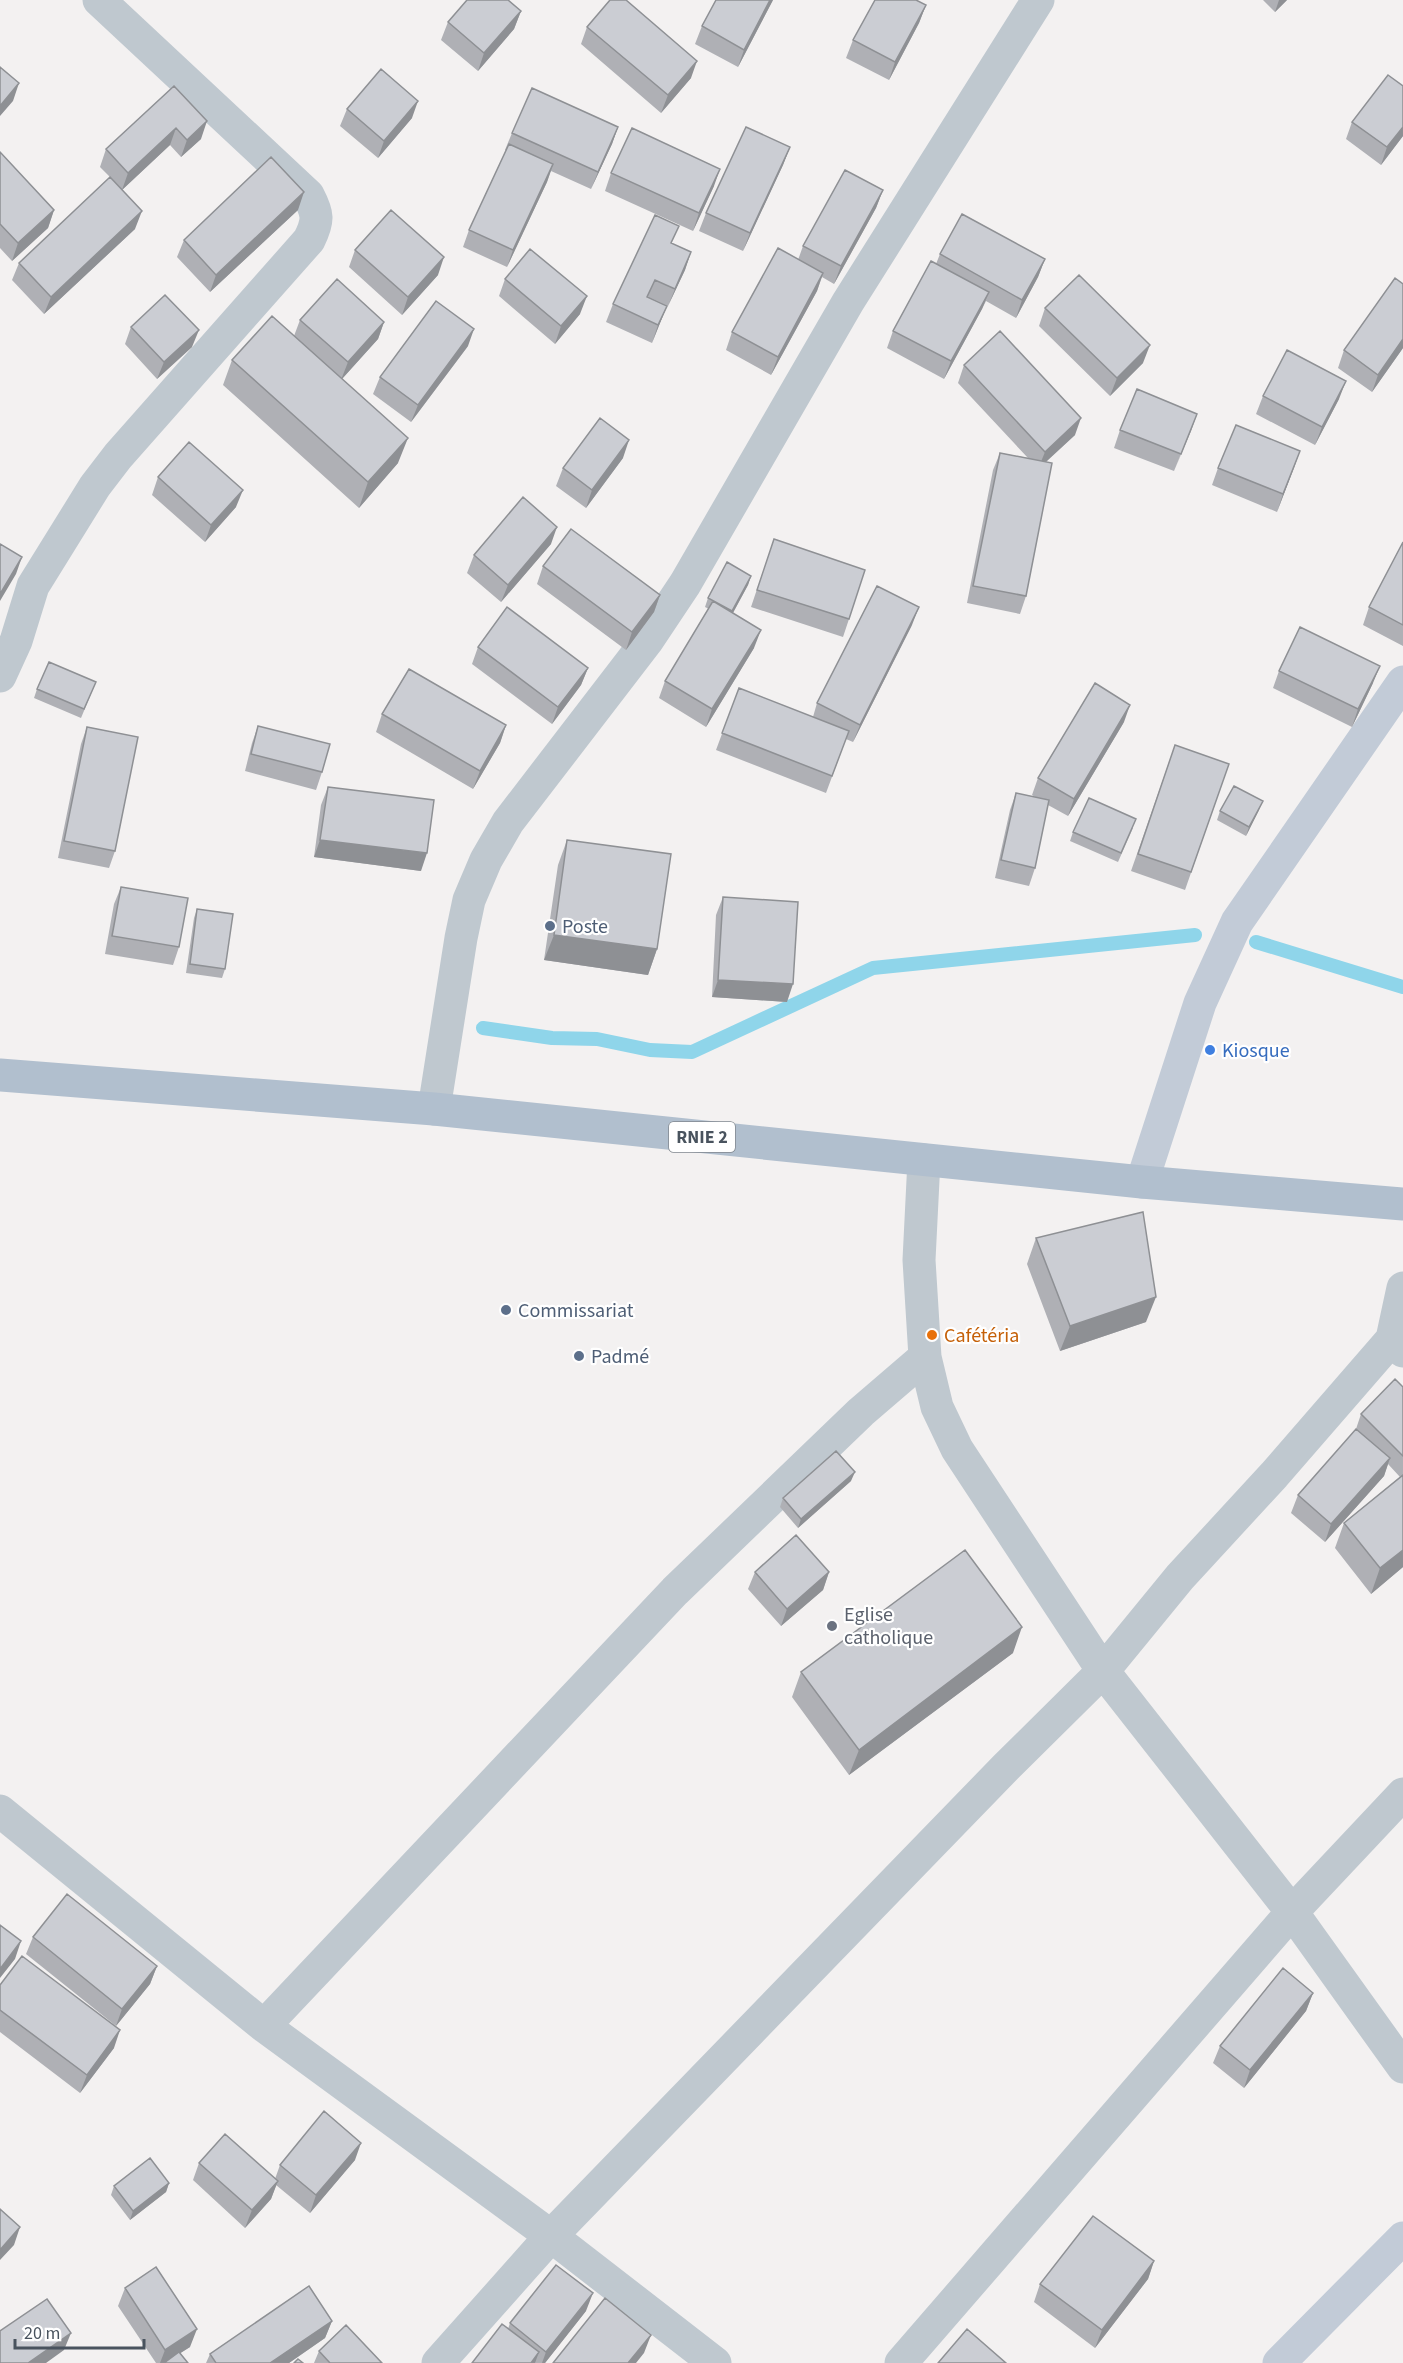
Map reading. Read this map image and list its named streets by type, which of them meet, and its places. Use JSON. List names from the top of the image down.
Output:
{
  "streets": {
    "main road": ["RNIE 2"]
  },
  "places": [
    "Poste",
    "Kiosque",
    "Commissariat",
    "Cafétéria",
    "Padmé",
    "Eglise catholique"
  ],
  "scale_bar": "20 m"
}
